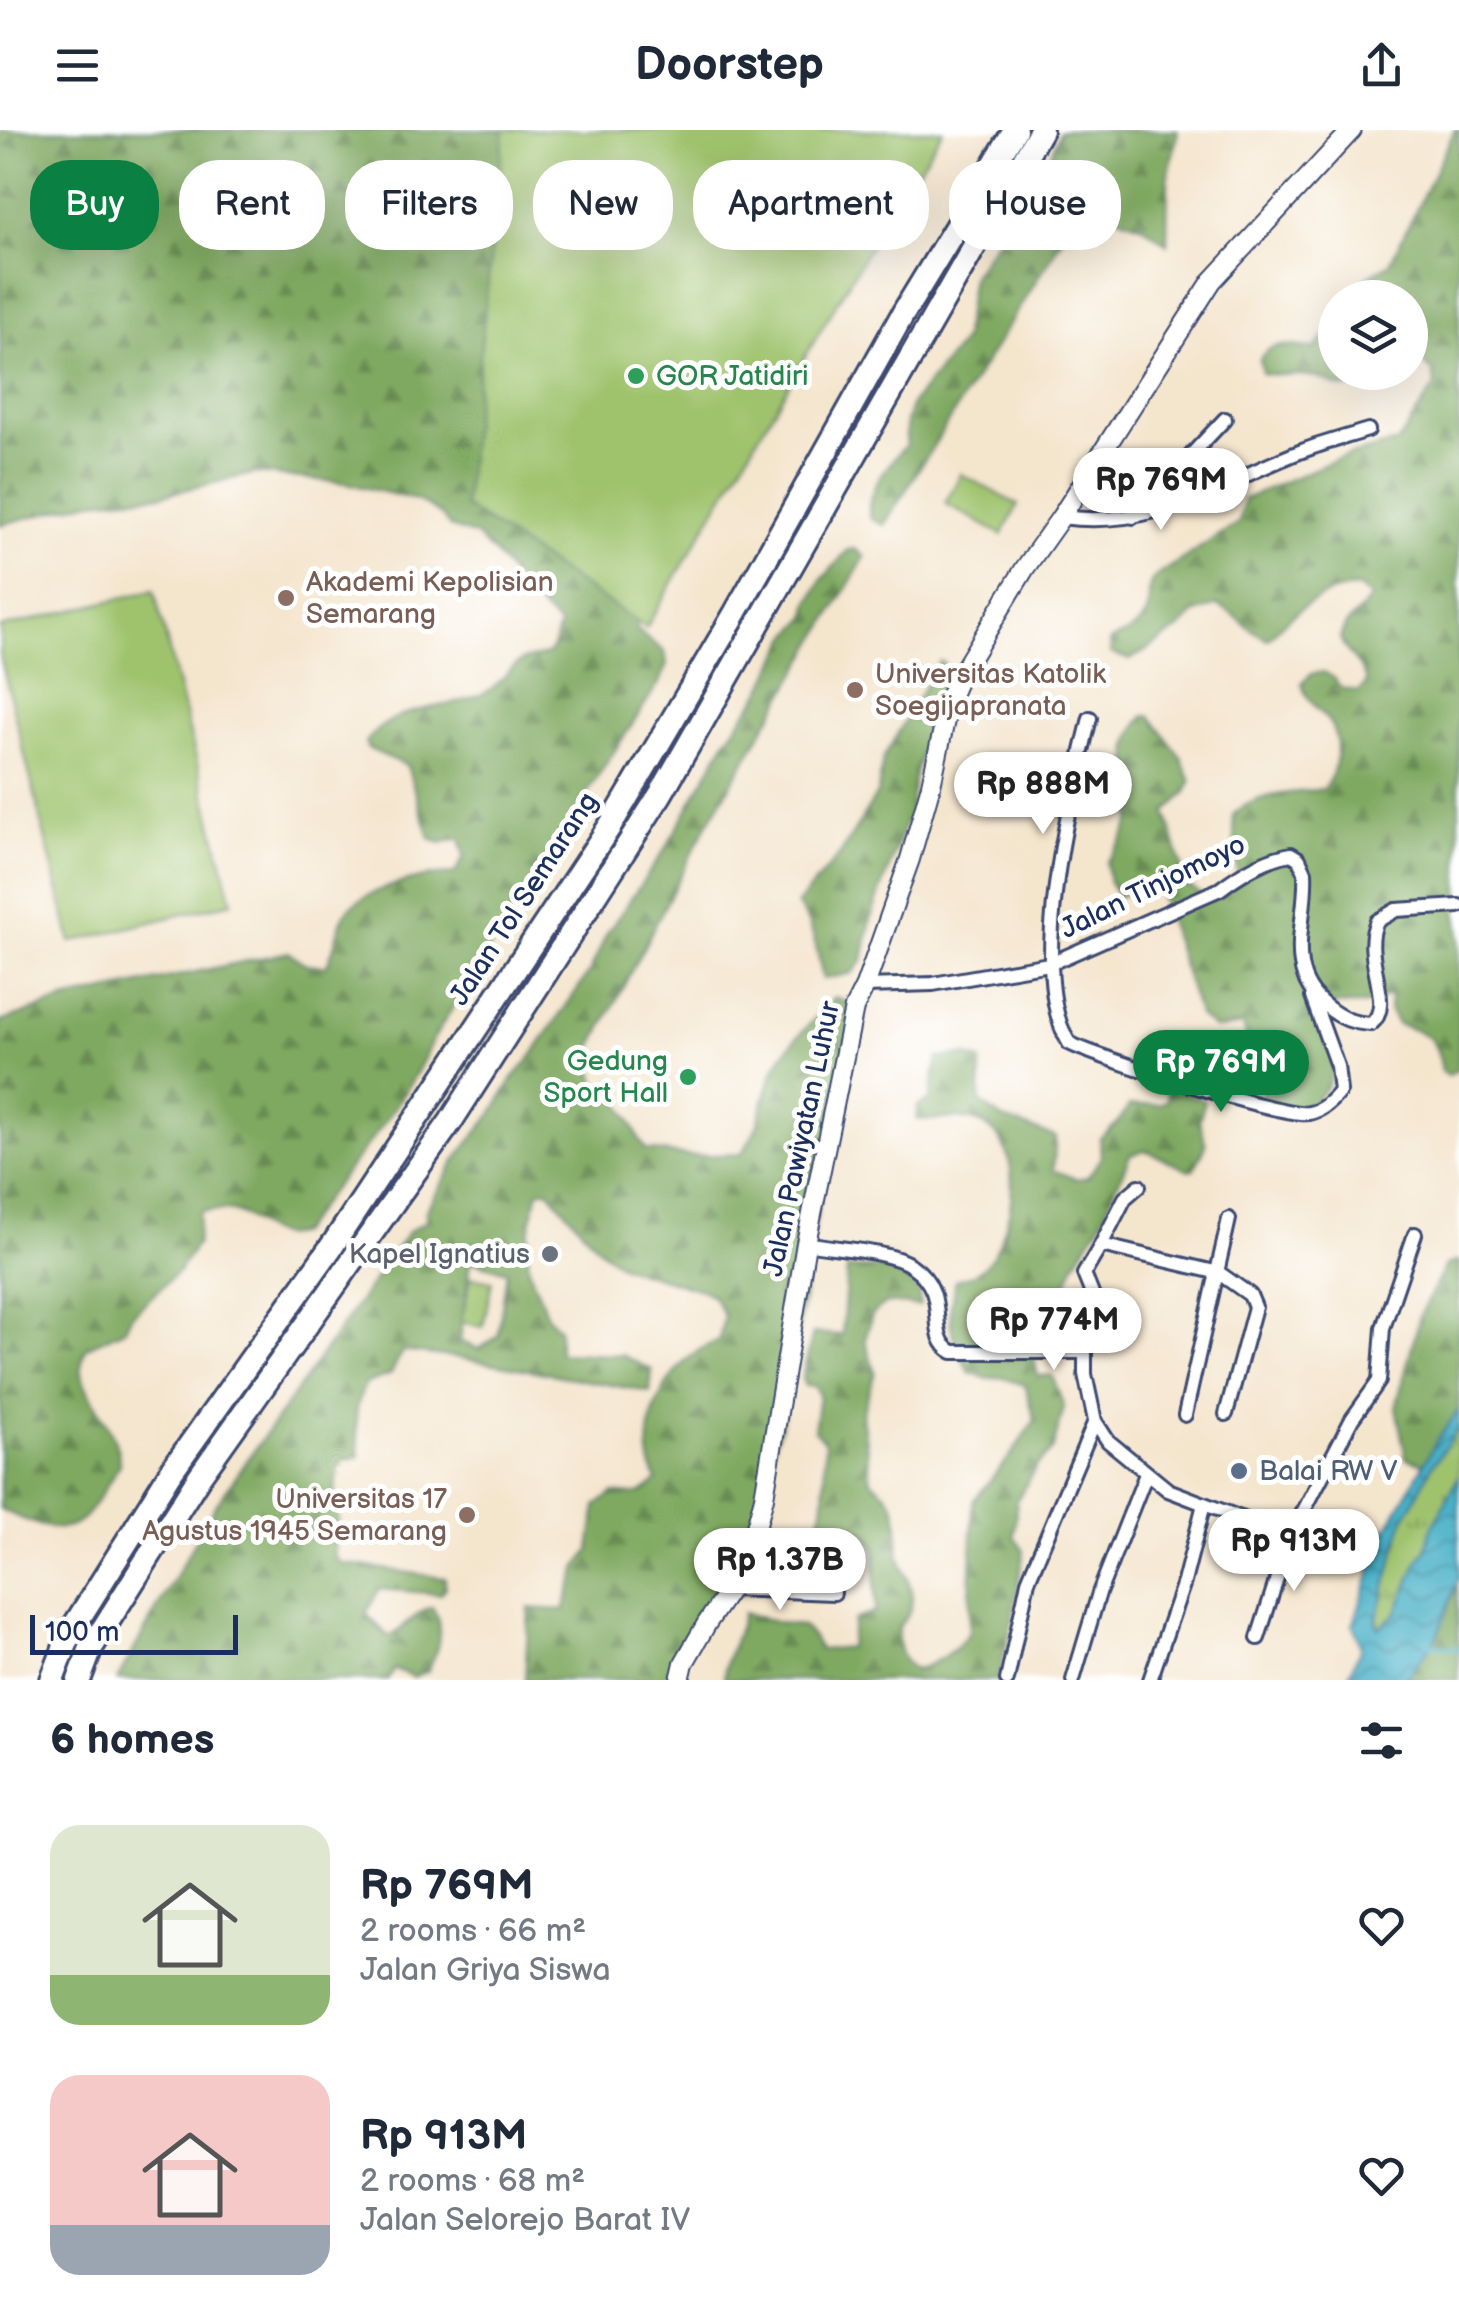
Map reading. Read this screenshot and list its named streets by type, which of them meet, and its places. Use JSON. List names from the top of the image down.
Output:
{
  "streets": {
    "highway": ["Jalan Tol Semarang"],
    "main road": ["Jalan Pawiyatan Luhur"],
    "street": ["Jalan Tinjomoyo"]
  },
  "crossings": [
    ["Jalan Tinjomoyo", "Jalan Pawiyatan Luhur"]
  ],
  "places": [
    "GOR Jatidiri",
    "Akademi Kepolisian Semarang",
    "Universitas Katolik Soegijapranata",
    "Gedung Sport Hall",
    "Kapel Ignatius",
    "Balai RW V",
    "Universitas 17 Agustus 1945 Semarang"
  ],
  "scale_bar": "100 m",
  "page": {
    "header": "Doorstep",
    "chip": [
      "Buy",
      "Rent",
      "Filters",
      "New",
      "Apartment",
      "House"
    ],
    "price": [
      "Rp 769M",
      "Rp 888M",
      "Rp 769M",
      "Rp 774M",
      "Rp 913M",
      "Rp 1.37B"
    ],
    "scale": "100 m",
    "heading": "6 homes",
    "list": [
      {
        "name": "Rp 769M",
        "note": "2 rooms · 66 m² · Jalan Griya Siswa"
      },
      {
        "name": "Rp 913M",
        "note": "2 rooms · 68 m² · Jalan Selorejo Barat IV"
      }
    ]
  }
}
